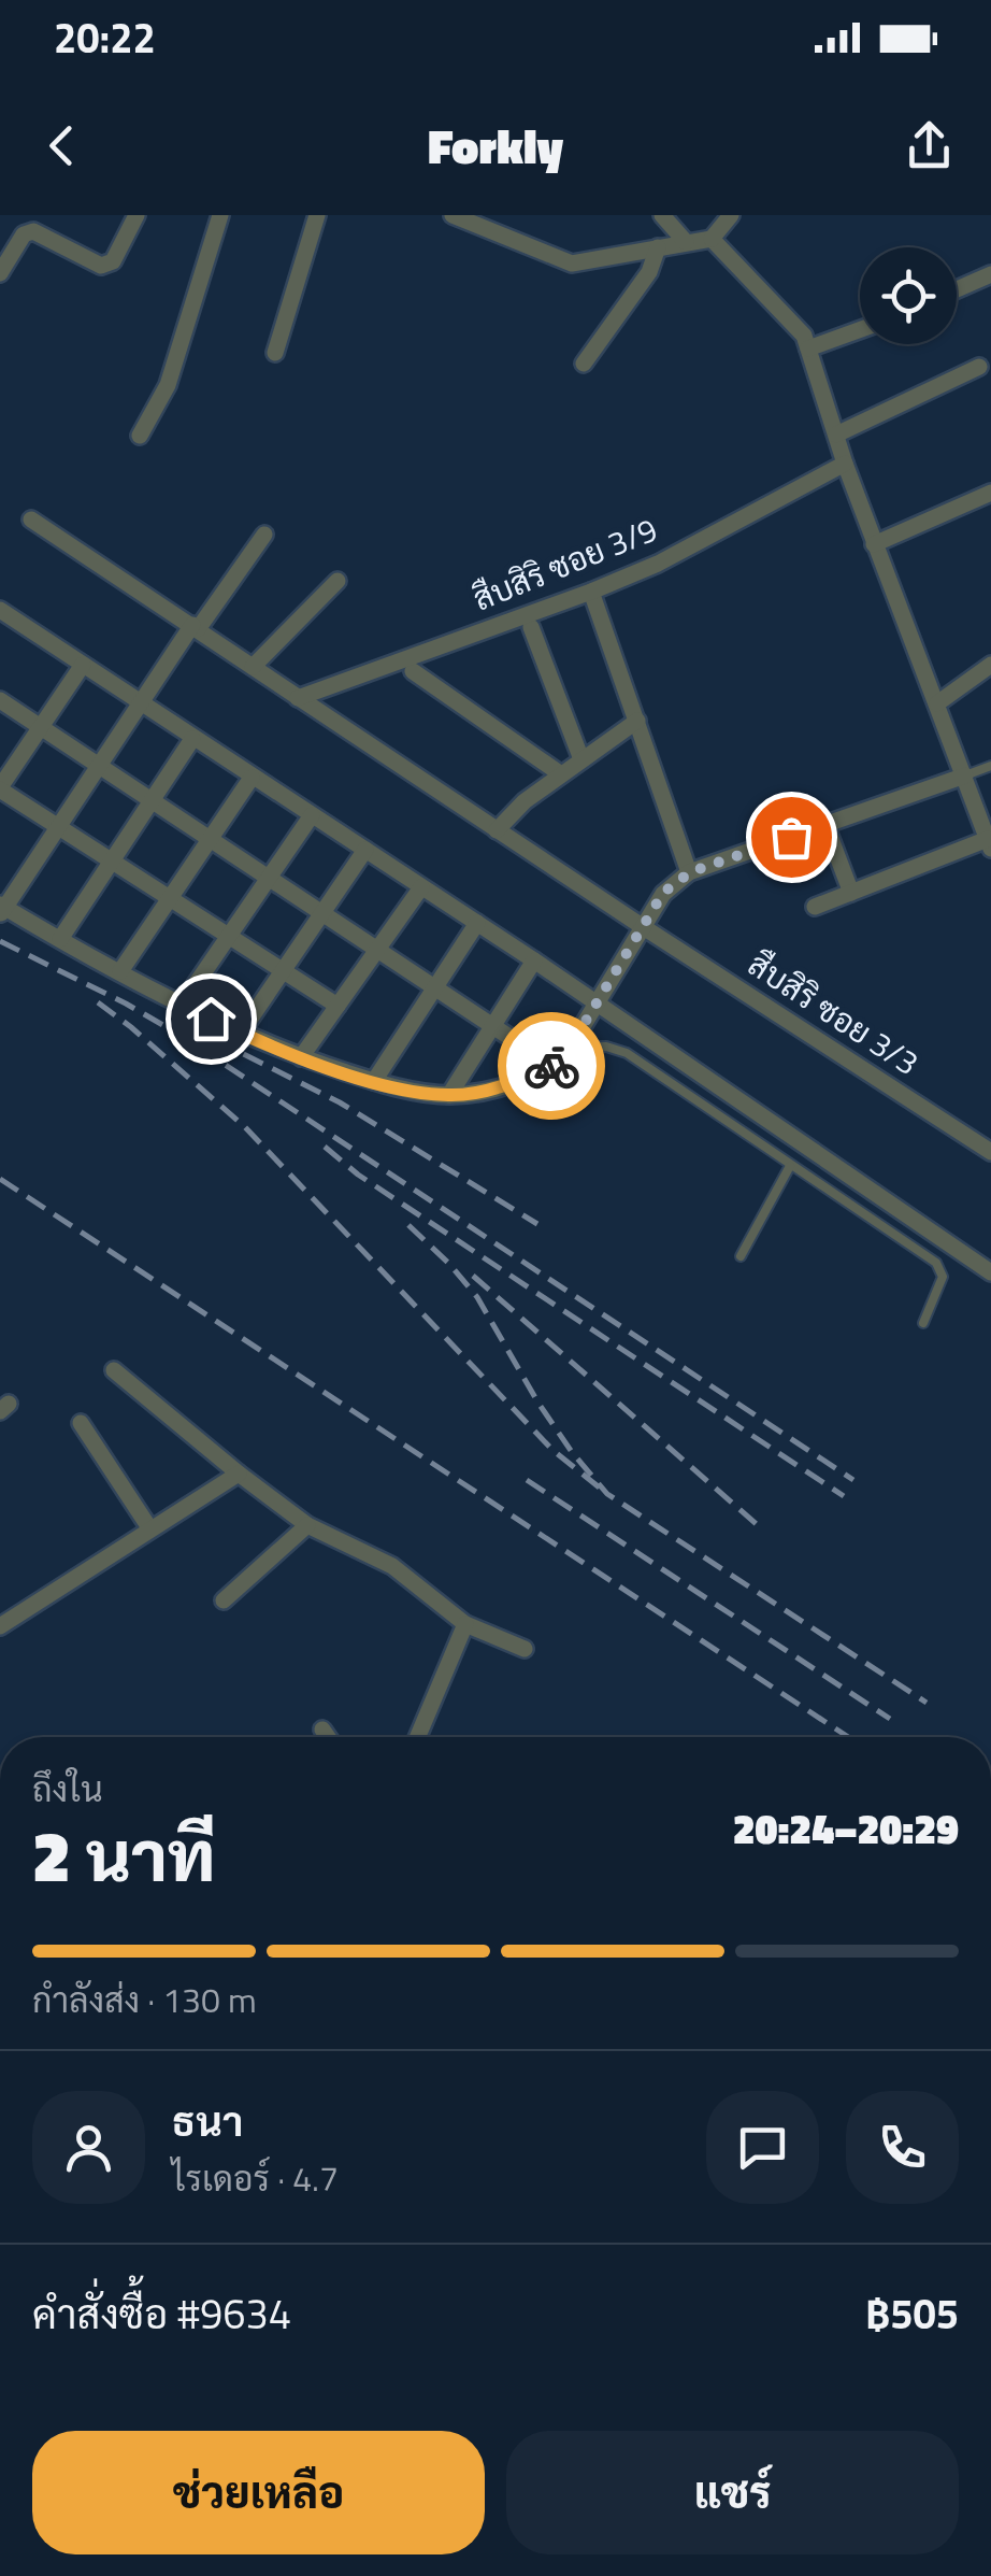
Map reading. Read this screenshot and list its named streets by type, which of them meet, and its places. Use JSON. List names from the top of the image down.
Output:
{
  "streets": {
    "street": ["สืบสิริ ซอย 3/9", "สืบสิริ ซอย 3/3"]
  },
  "page": {
    "status": "20:22",
    "header": "Forkly",
    "heading": ["2 นาที", "ถึงใน", "20:24–20:29"],
    "panel": [
      "ธนา",
      "ไรเดอร์ · 4.7",
      "คำสั่งซื้อ #9634",
      "฿505"
    ],
    "bar": "กำลังส่ง · 130 m",
    "buttons": ["ช่วยเหลือ", "แชร์"]
  }
}
